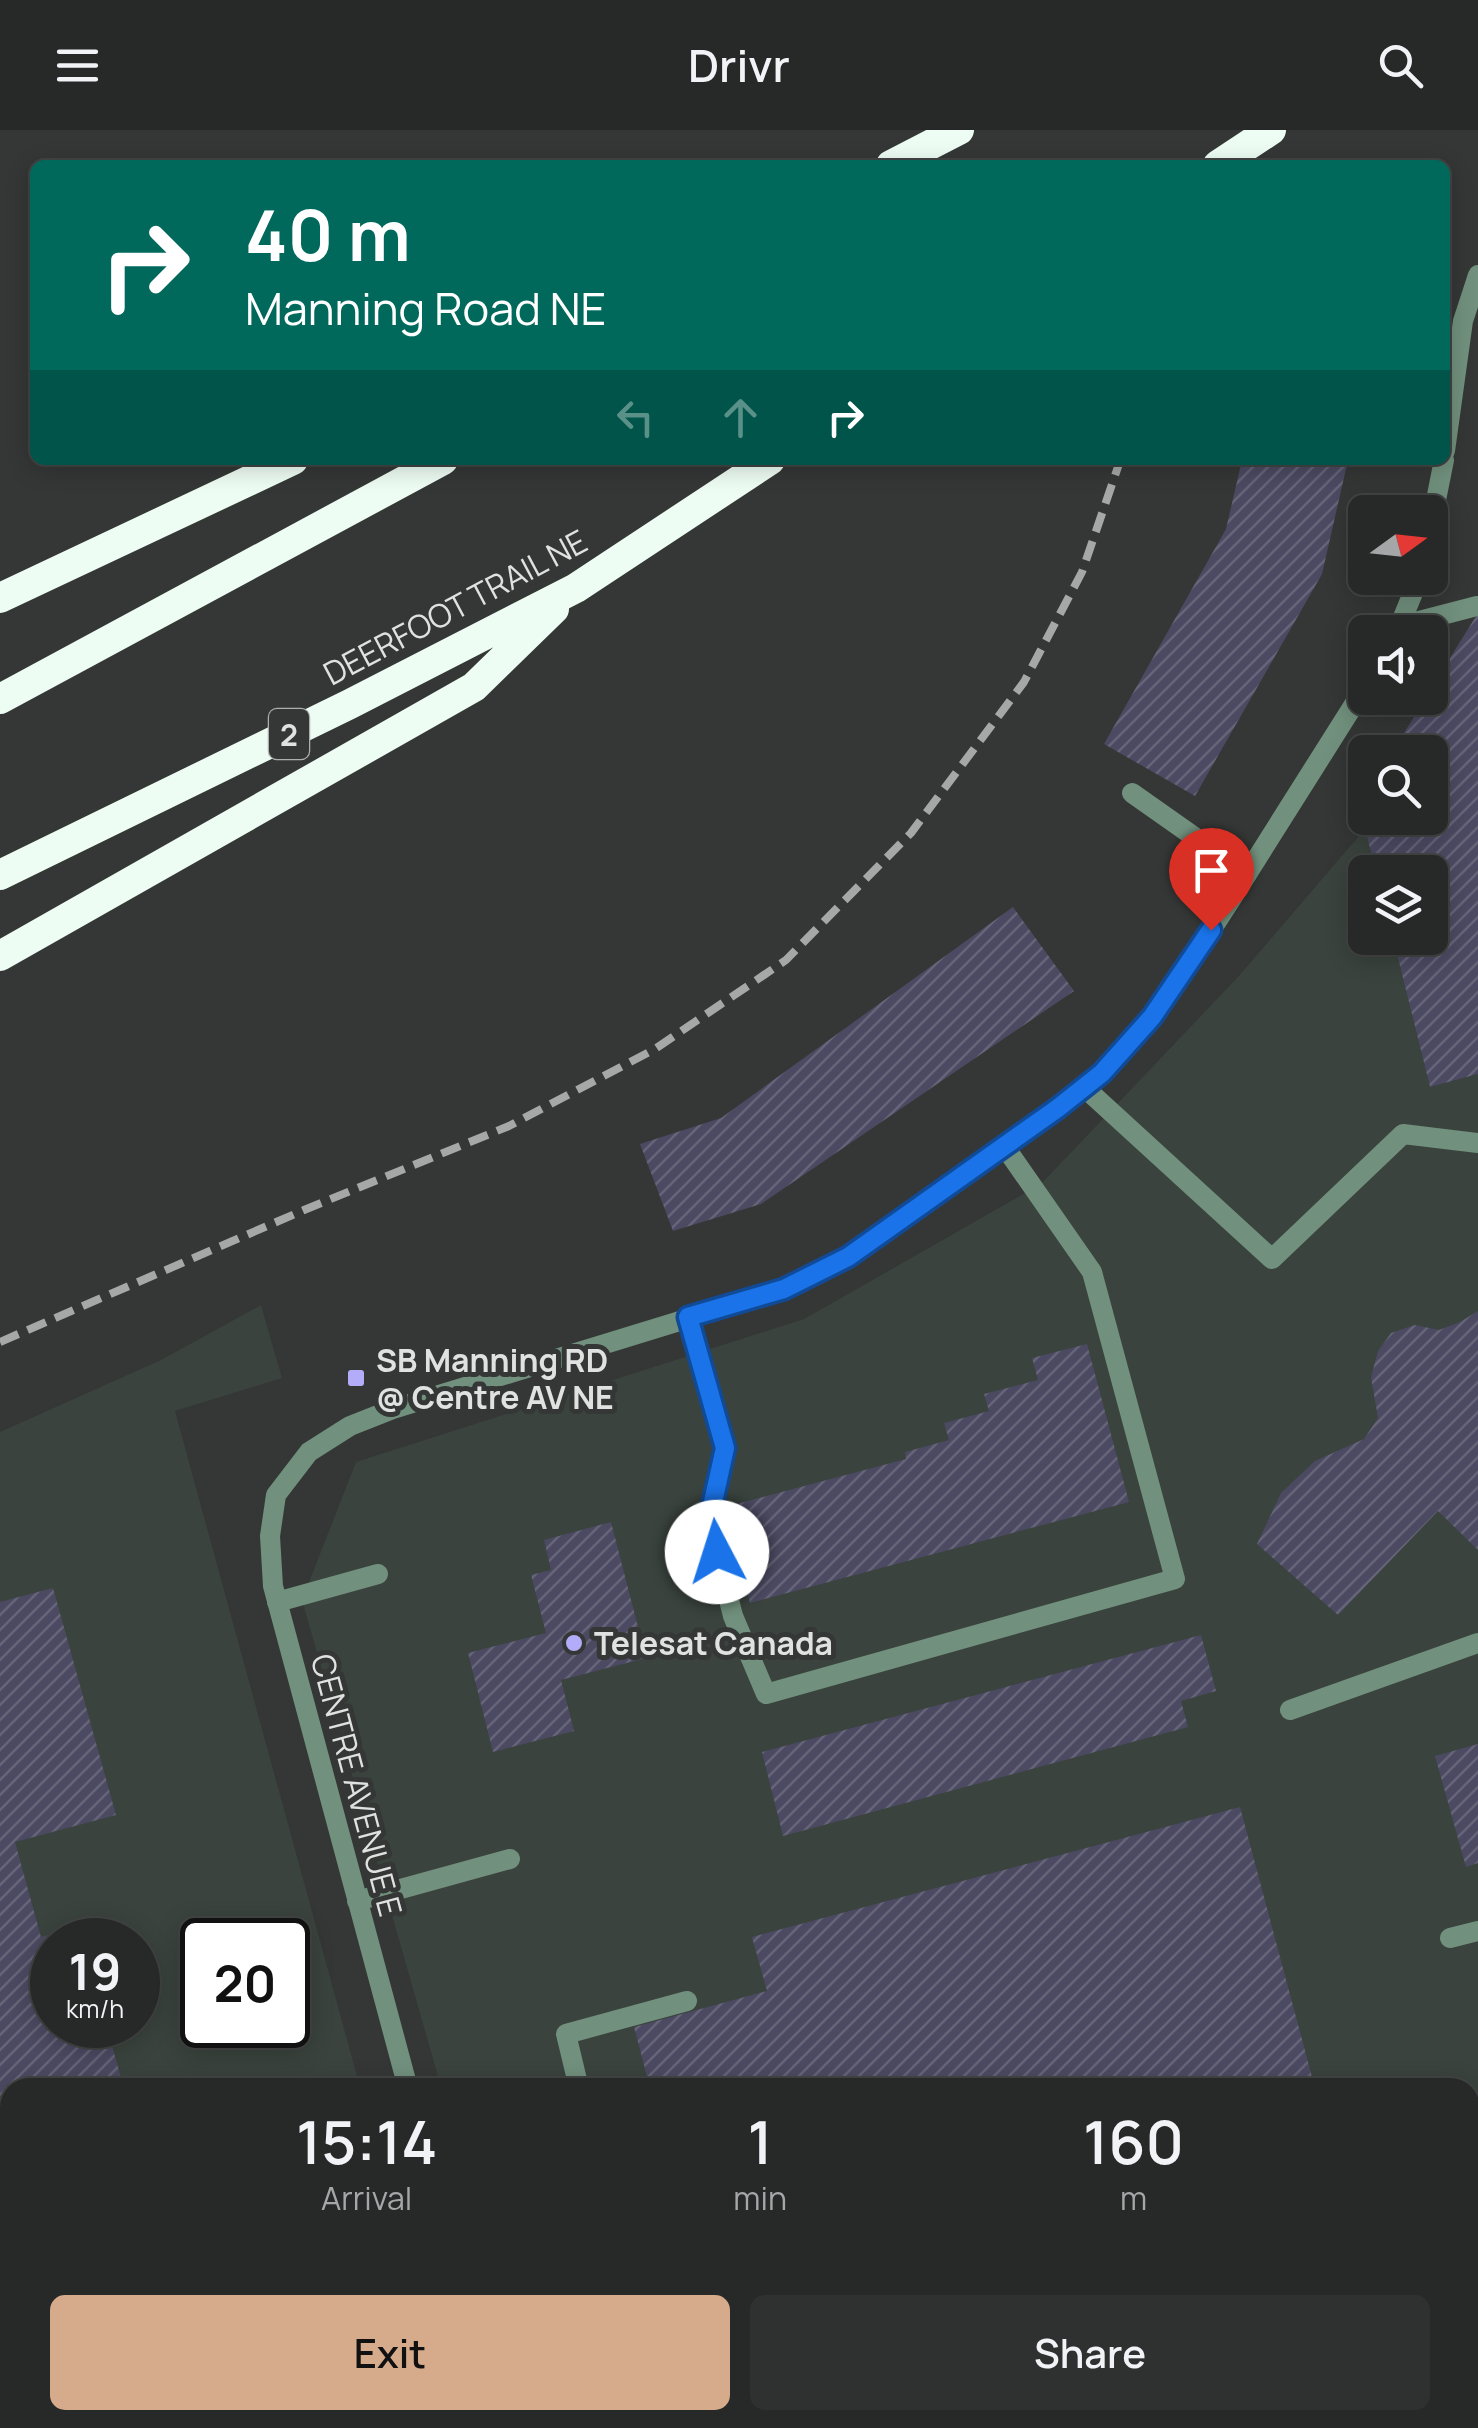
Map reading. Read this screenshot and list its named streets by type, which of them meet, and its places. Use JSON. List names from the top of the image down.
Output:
{
  "streets": {
    "highway": ["DEERFOOT TRAIL NE", "2"],
    "street": ["CENTRE AVENUE E"]
  },
  "places": {
    "transit": ["SB Manning RD @ Centre AV NE"],
    "other": ["Telesat Canada"]
  },
  "north": "right",
  "page": {
    "header": "Drivr",
    "turn": ["40 m", "Manning Road NE"],
    "speed": "19 km/h",
    "limit": "20",
    "eta": [
      "15:14",
      "Arrival",
      "1",
      "min",
      "160",
      "m"
    ],
    "buttons": ["Exit", "Share"]
  }
}
